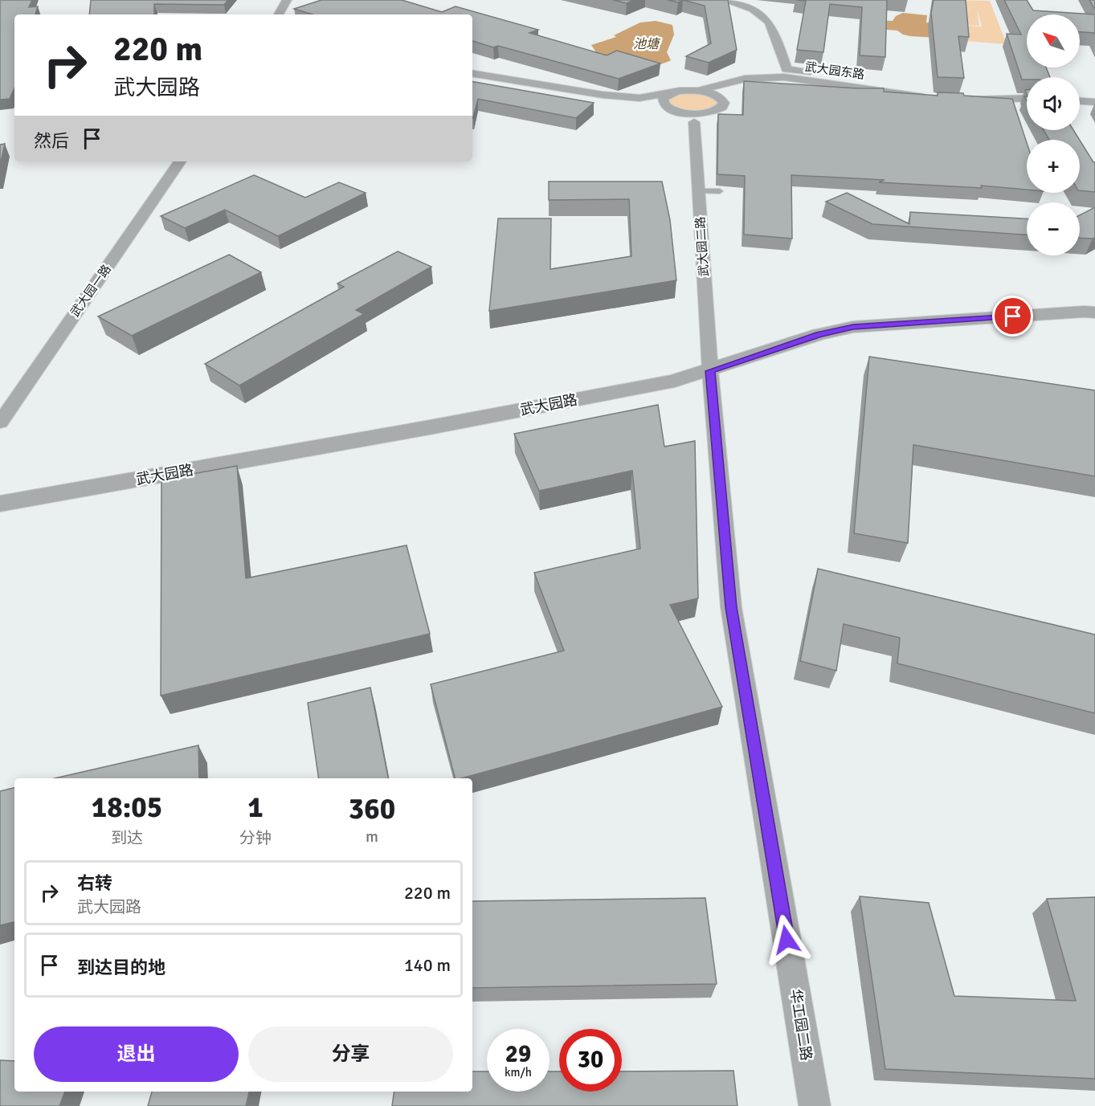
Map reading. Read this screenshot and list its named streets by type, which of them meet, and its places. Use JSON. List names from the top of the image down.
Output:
{
  "streets": {
    "street": [
      "武大园东路",
      "武大园二路",
      "武大园一路",
      "武大园路",
      "华工园二路"
    ]
  },
  "crossings": [
    ["武大园二路", "武大园路"],
    ["武大园二路", "华工园二路"],
    ["武大园路", "华工园二路"]
  ],
  "water": ["池塘"],
  "north": "top left",
  "page": {
    "map_buttons": ["+", "−"],
    "turn": ["220 m", "武大园路"],
    "then": "然后",
    "eta": [
      "18:05",
      "到达",
      "1",
      "分钟",
      "360",
      "m"
    ],
    "list": [
      {
        "name": "右转",
        "note": "武大园路",
        "value": "220 m"
      },
      {
        "name": "到达目的地",
        "value": "140 m"
      }
    ],
    "buttons": ["退出", "分享"],
    "speed": "29 km/h",
    "limit": "30"
  }
}
